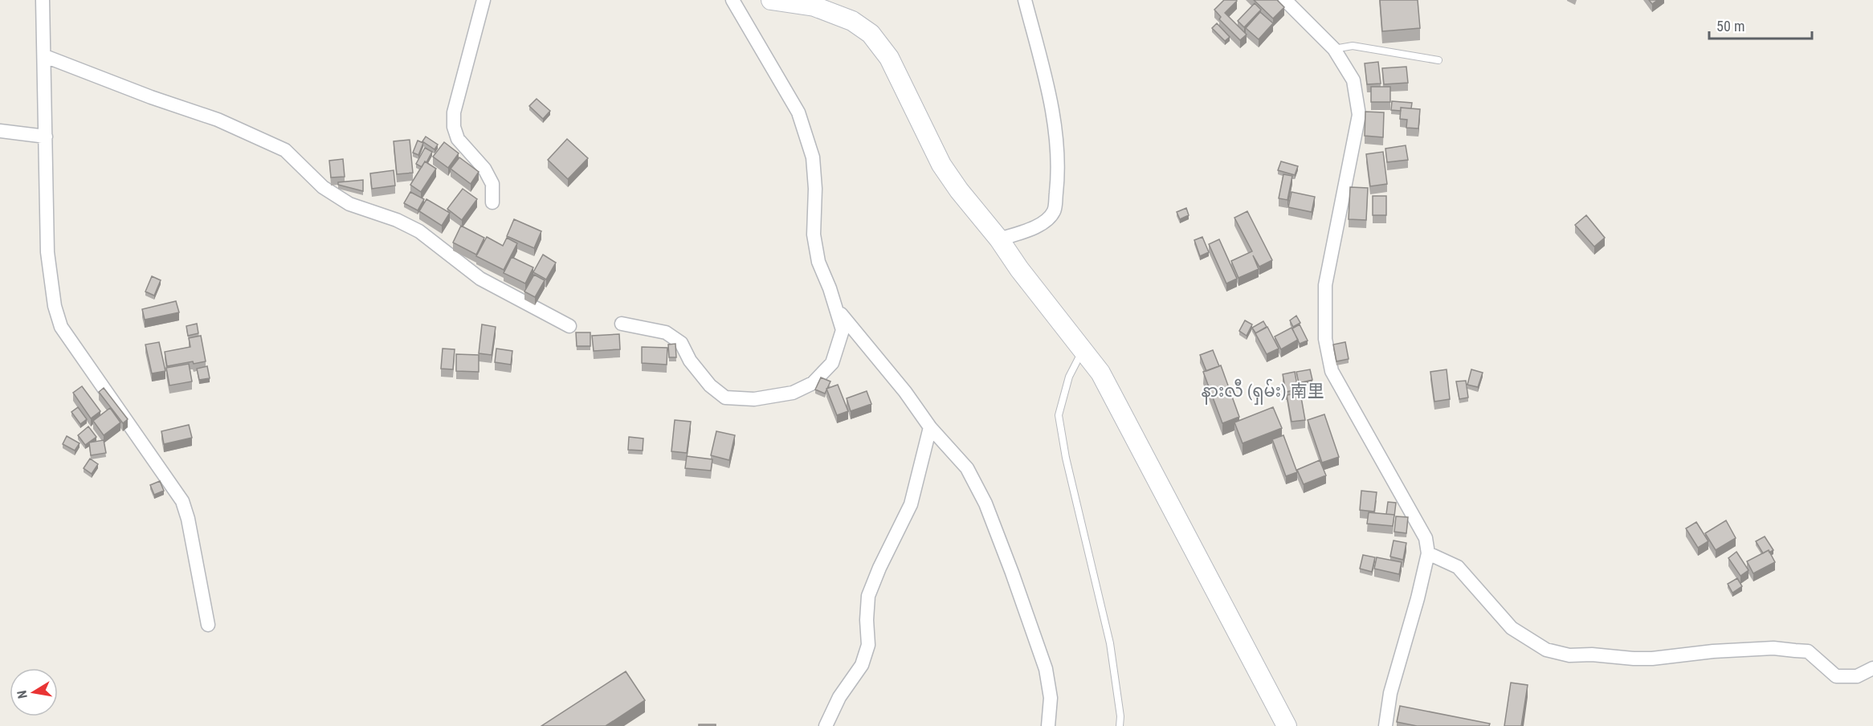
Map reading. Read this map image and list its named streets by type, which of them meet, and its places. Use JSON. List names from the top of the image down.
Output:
{
  "districts": ["နားလီ (ရှမ်း) 南里"],
  "scale_bar": "50 m",
  "north": "left"
}
